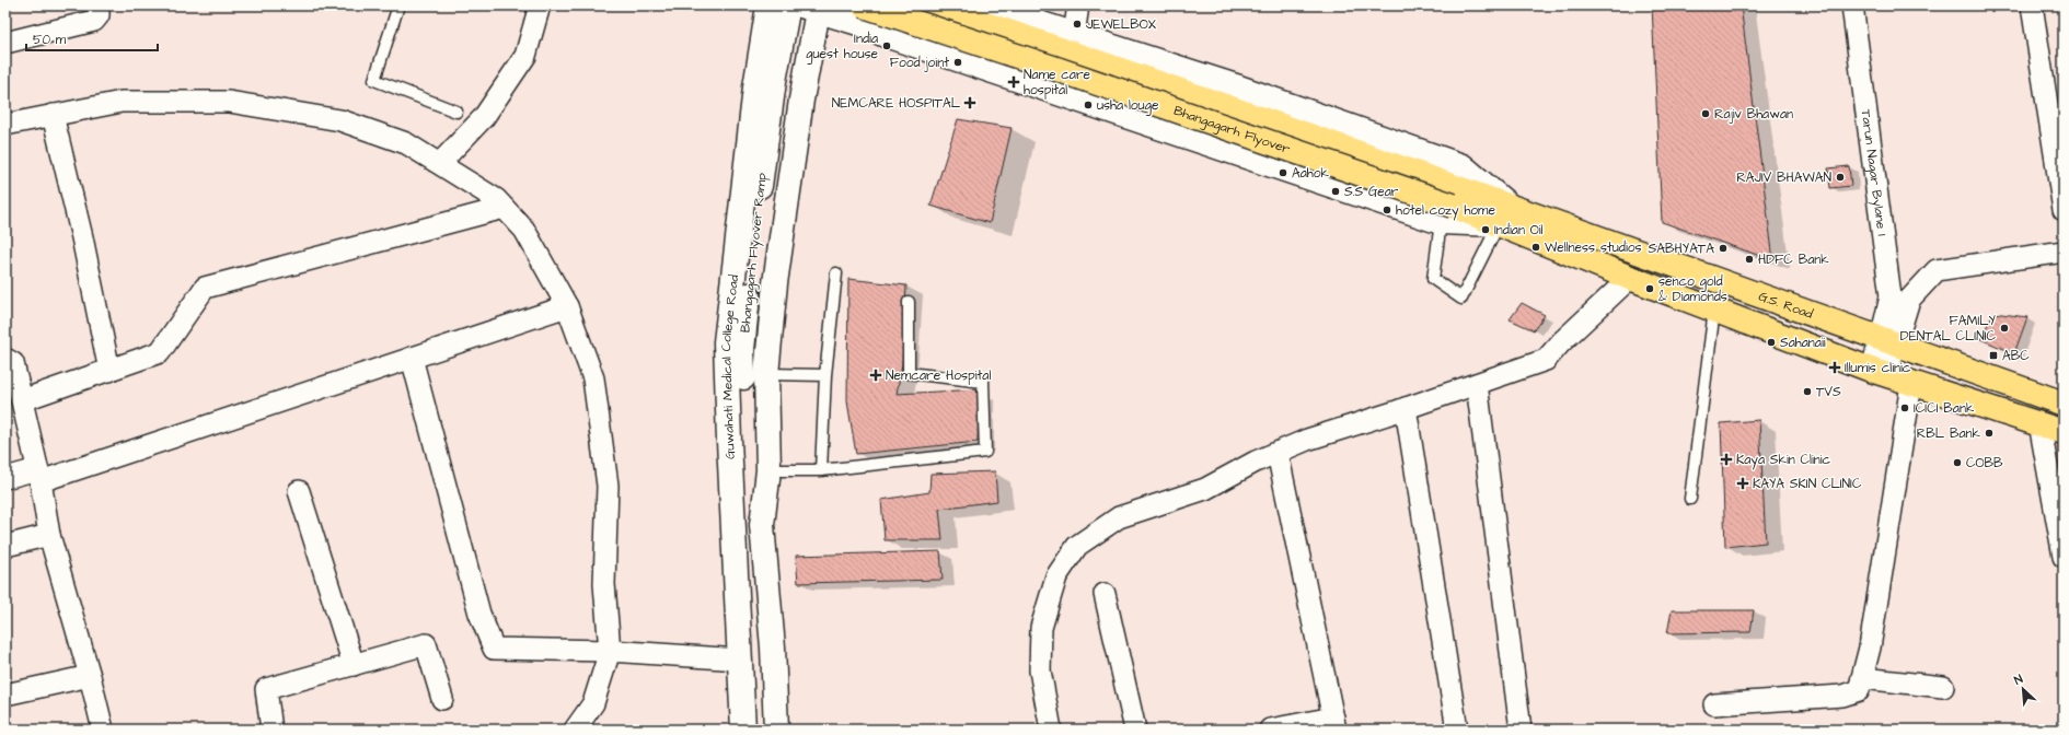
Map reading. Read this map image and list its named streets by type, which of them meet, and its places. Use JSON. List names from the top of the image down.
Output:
{
  "streets": {
    "main road": [
      "Bhangagarh Flyover",
      "Bhangagarh Flyover Ramp",
      "G.S. Road",
      "Guwahati Medical College Road"
    ],
    "street": ["Tarun Nagar Bylane 1"]
  },
  "crossings": [
    ["Bhangagarh Flyover", "G.S. Road"],
    ["Tarun Nagar Bylane 1", "G.S. Road"]
  ],
  "places": {
    "other": [
      "JEWELBOX",
      "India guest house",
      "Food joint",
      "usha louge",
      "Rajiv Bhawan",
      "Aahok",
      "RAJIV BHAWAN",
      "S.S Gear",
      "hotel cozy home",
      "Indian Oil",
      "Wellness studios",
      "SABHYATA",
      "HDFC Bank",
      "senco gold & Diamonds",
      "FAMILY DENTAL CLINIC",
      "Sahanaii",
      "TVS",
      "ICICI Bank",
      "RBL Bank",
      "COBB"
    ],
    "health": [
      "Name care hospital",
      "NEMCARE HOSPITAL",
      "Illumis clinic",
      "Nemcare Hospital",
      "Kaya Skin Clinic",
      "KAYA SKIN CLINIC"
    ],
    "transit": ["ABC"]
  },
  "scale_bar": "50 m",
  "north": "top left"
}
